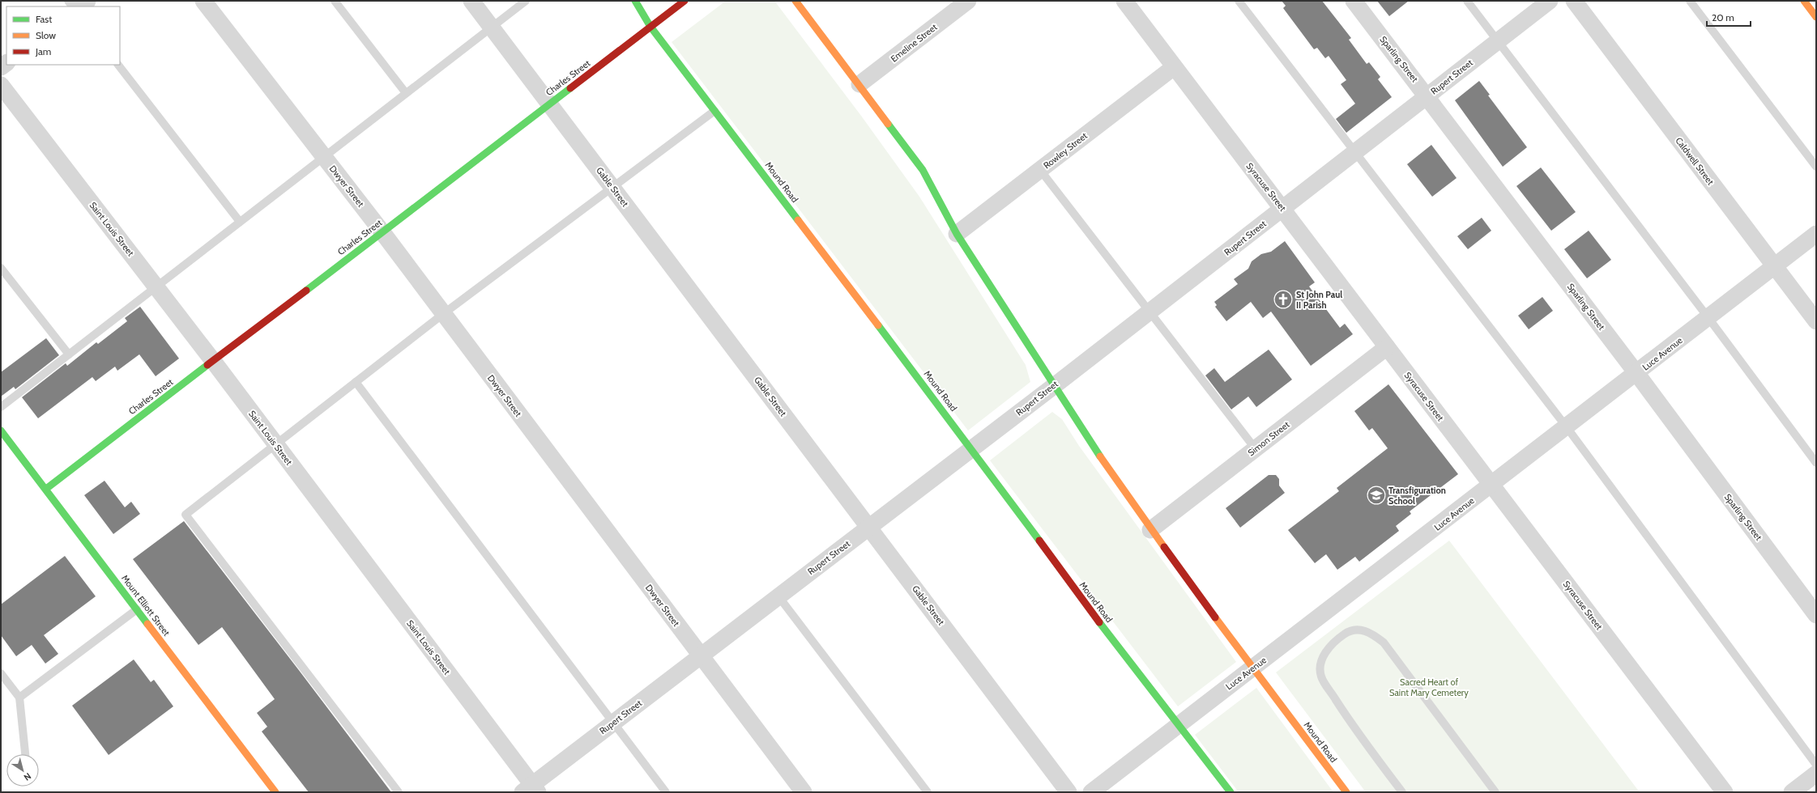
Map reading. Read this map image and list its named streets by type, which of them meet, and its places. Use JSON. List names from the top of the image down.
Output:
{
  "streets": {
    "main road": ["Charles Street", "Mound Road", "Mount Elliott Street"],
    "street": [
      "Emeline Street",
      "Sparling Street",
      "Rupert Street",
      "Rowley Street",
      "Caldwell Street",
      "Dwyer Street",
      "Gable Street",
      "Syracuse Street",
      "Saint Louis Street",
      "Luce Avenue",
      "Simon Street"
    ]
  },
  "crossings": [
    ["Emeline Street", "Mound Road"],
    ["Sparling Street", "Rupert Street"],
    ["Sparling Street", "Luce Avenue"],
    ["Rupert Street", "Mound Road"],
    ["Rupert Street", "Dwyer Street"],
    ["Rupert Street", "Gable Street"],
    ["Rupert Street", "Syracuse Street"],
    ["Rupert Street", "Saint Louis Street"],
    ["Charles Street", "Mound Road"],
    ["Charles Street", "Dwyer Street"],
    ["Charles Street", "Gable Street"],
    ["Charles Street", "Saint Louis Street"],
    ["Charles Street", "Mount Elliott Street"],
    ["Rowley Street", "Mound Road"],
    ["Rowley Street", "Syracuse Street"],
    ["Caldwell Street", "Luce Avenue"],
    ["Mound Road", "Luce Avenue"],
    ["Mound Road", "Simon Street"],
    ["Syracuse Street", "Luce Avenue"],
    ["Syracuse Street", "Simon Street"]
  ],
  "parks": ["Sacred Heart of Saint Mary Cemetery"],
  "places": {
    "church": ["St John Paul II Parish"],
    "school or university": ["Transfiguration School"]
  },
  "legend": ["Fast", "Slow", "Jam"],
  "scale_bar": "20 m",
  "north": "bottom right"
}
